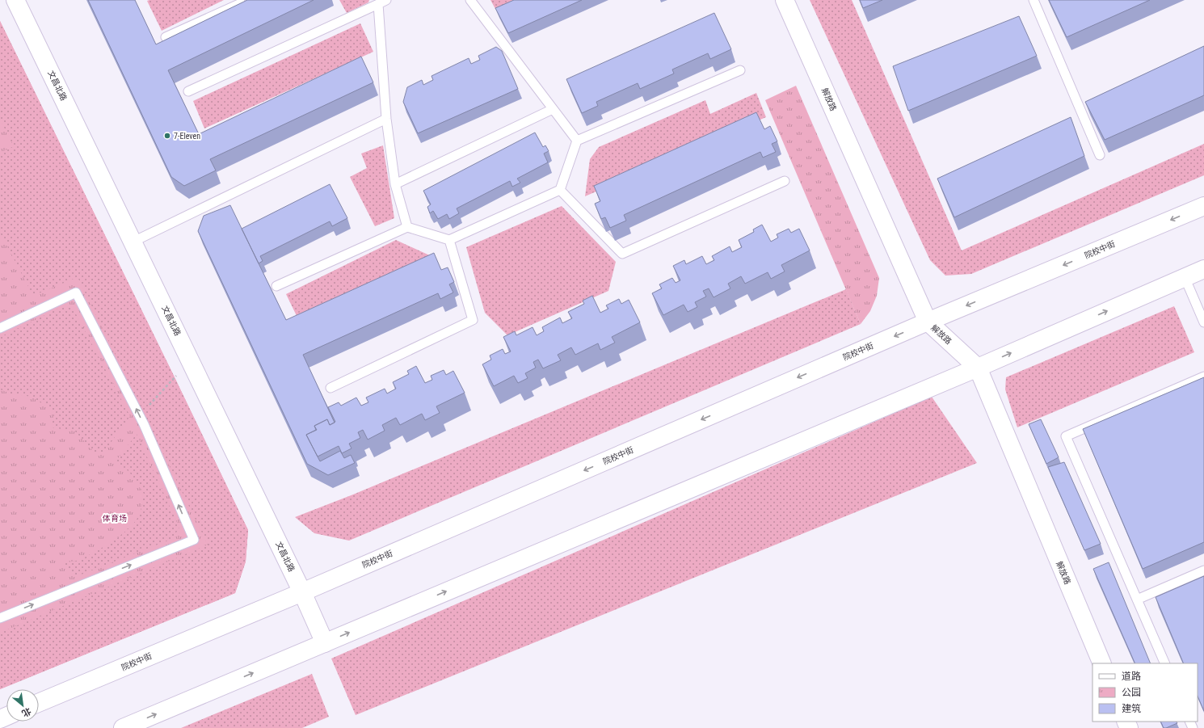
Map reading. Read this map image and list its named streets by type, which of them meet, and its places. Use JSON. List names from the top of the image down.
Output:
{
  "streets": {
    "main road": ["文昌北路", "解放路", "院校中街"]
  },
  "crossings": [
    ["文昌北路", "院校中街"],
    ["解放路", "院校中街"]
  ],
  "parks": ["体育场"],
  "places": ["7-Eleven"],
  "legend": ["道路", "公园", "建筑"],
  "north": "bottom right"
}
